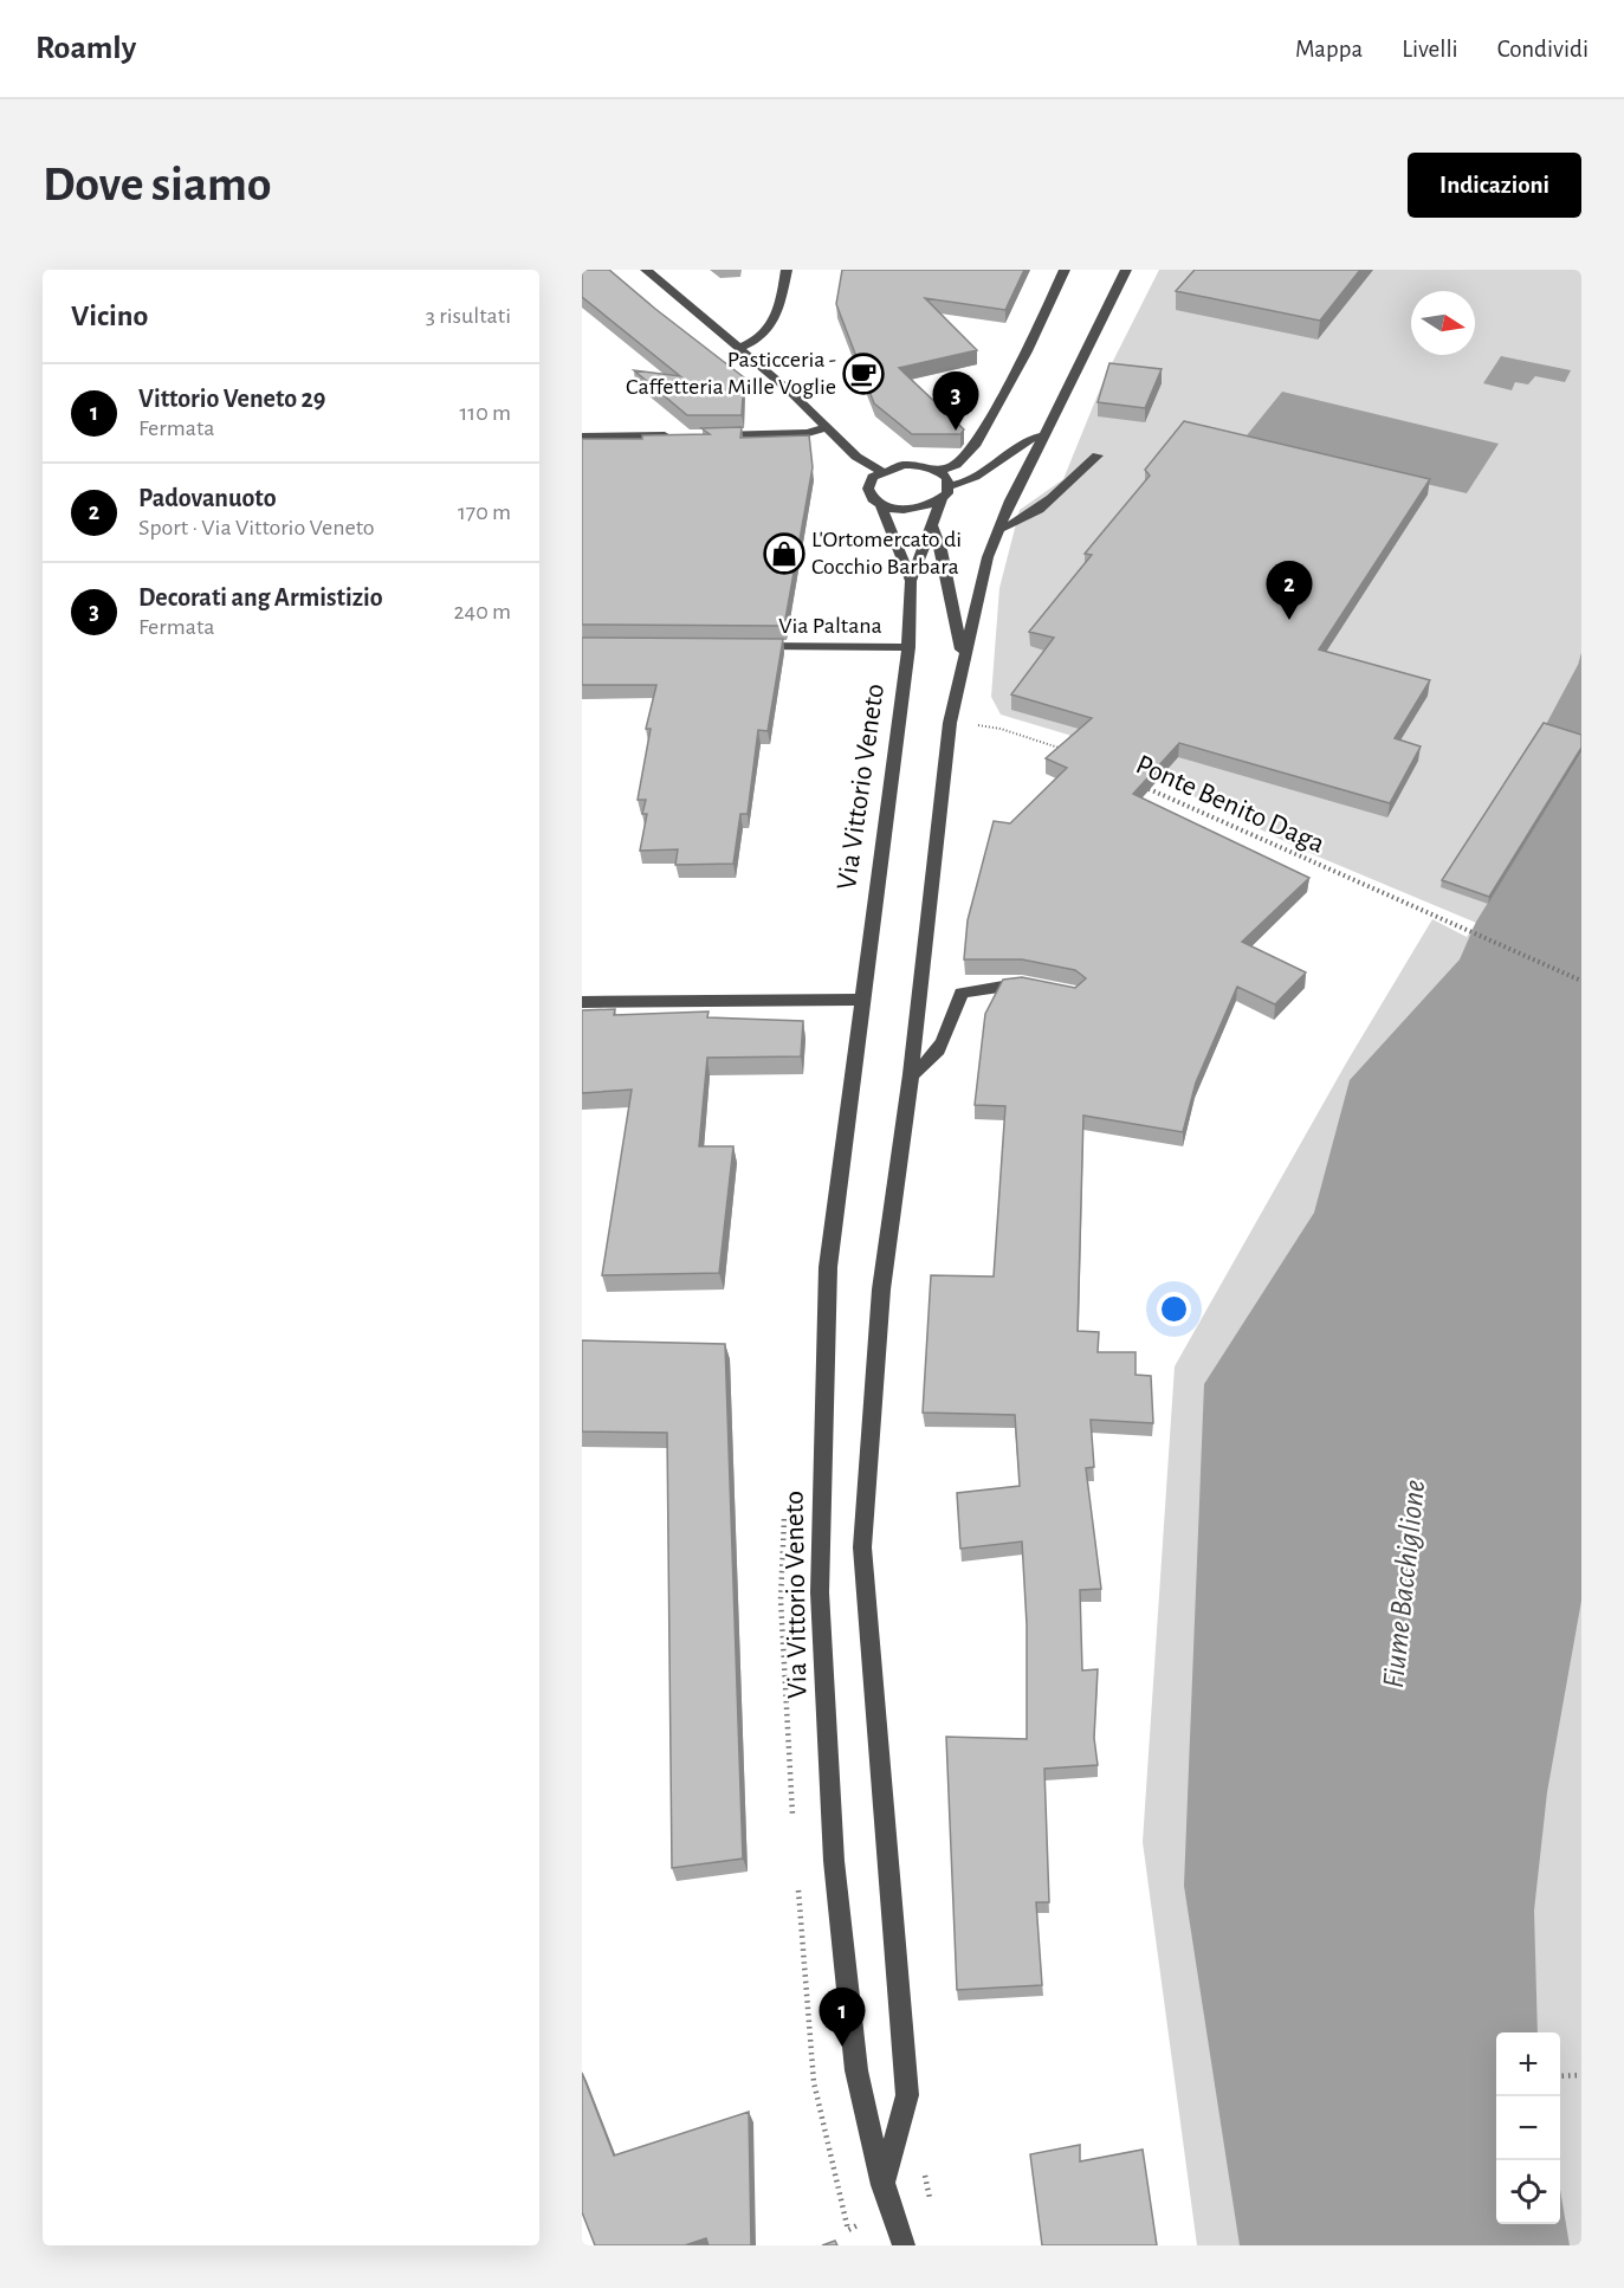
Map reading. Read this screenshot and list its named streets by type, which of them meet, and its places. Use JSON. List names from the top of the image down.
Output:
{
  "streets": {
    "street": ["Via Paltana", "Via Vittorio Veneto"],
    "path": ["Ponte Benito Daga"]
  },
  "crossings": [
    ["Via Paltana", "Via Vittorio Veneto"]
  ],
  "water": ["Fiume Bacchiglione"],
  "places": {
    "cafe": ["Pasticceria - Caffetteria Mille Voglie"],
    "shop": ["L'Ortomercato di Cocchio Barbara"]
  },
  "north": "right",
  "page": {
    "header": "Roamly",
    "nav": ["Mappa", "Livelli", "Condividi"],
    "buttons": "Indicazioni",
    "title": "Dove siamo",
    "heading": ["Vicino", "3 risultati"],
    "list": [
      {
        "mark": "1",
        "name": "Vittorio Veneto 29",
        "note": "Fermata",
        "value": "110 m"
      },
      {
        "mark": "2",
        "name": "Padovanuoto",
        "note": "Sport · Via Vittorio Veneto",
        "value": "170 m"
      },
      {
        "mark": "3",
        "name": "Decorati ang Armistizio",
        "note": "Fermata",
        "value": "240 m"
      }
    ],
    "pins": ["3", "2", "1"],
    "map_buttons": ["+", "−"]
  }
}
